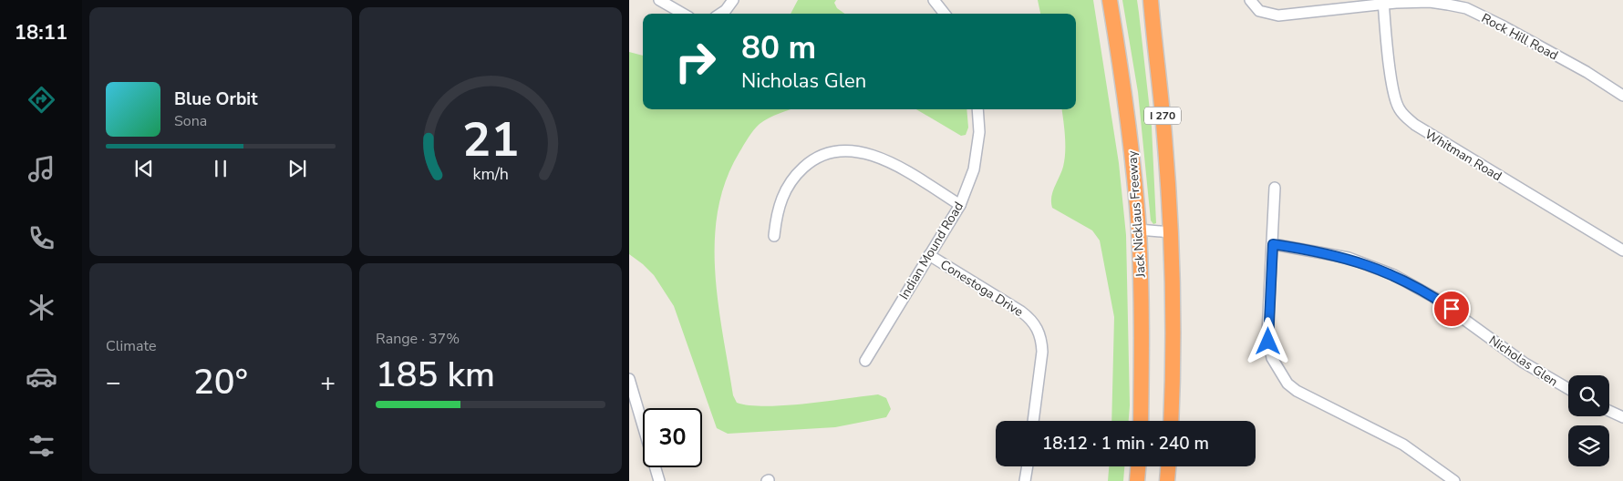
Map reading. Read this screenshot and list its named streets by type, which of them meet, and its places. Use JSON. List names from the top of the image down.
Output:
{
  "streets": {
    "highway": ["I 270", "Jack Nicklaus Freeway"],
    "street": [
      "Rock Hill Road",
      "Whitman Road",
      "Indian Mound Road",
      "Conestoga Drive",
      "Nicholas Glen"
    ]
  },
  "crossings": [
    ["Rock Hill Road", "Whitman Road"],
    ["Indian Mound Road", "Conestoga Drive"]
  ],
  "page": {
    "tabs": "18:11",
    "turn": ["80 m", "Nicholas Glen"],
    "song": ["Blue Orbit", "Sona"],
    "tile": [
      "Climate",
      ["Range · 37%", "185 km"]
    ],
    "heat": ["−", "20°", "+"],
    "limit": "30",
    "trip": "18:12 · 1 min · 240 m",
    "gauge": ["21", "km/h"]
  }
}
